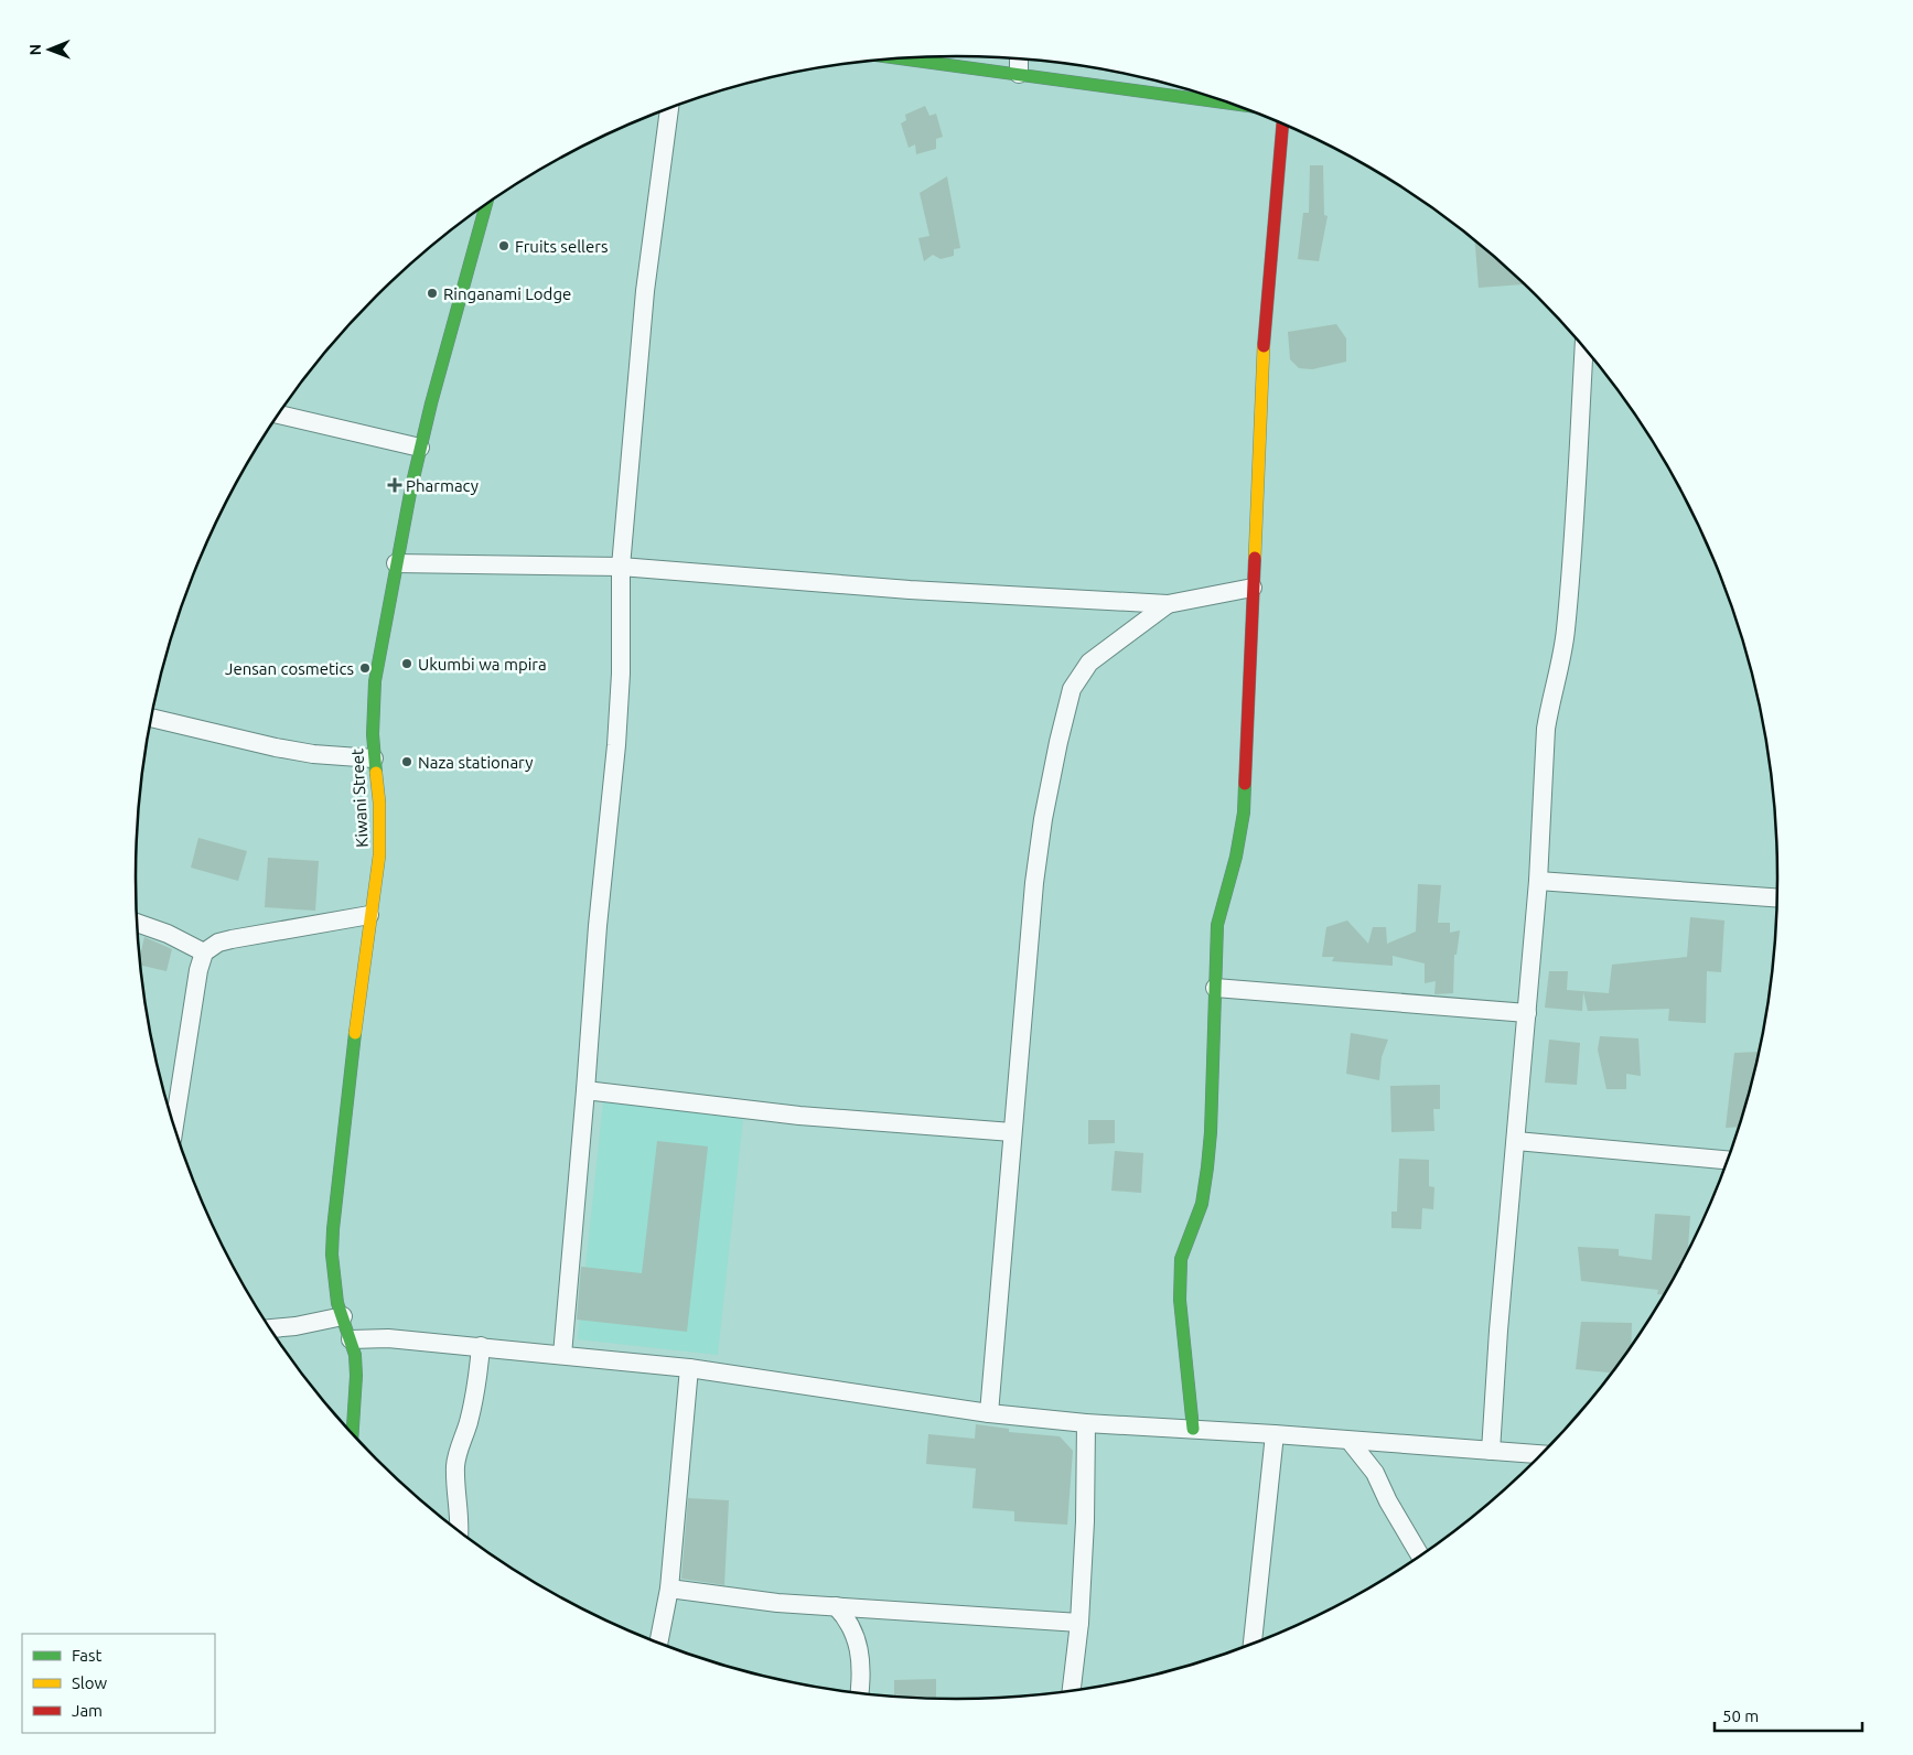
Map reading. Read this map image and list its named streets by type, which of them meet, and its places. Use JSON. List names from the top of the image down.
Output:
{
  "streets": {
    "street": ["Kiwani Street"]
  },
  "places": {
    "other": [
      "Fruits sellers",
      "Ringanami Lodge",
      "Ukumbi wa mpira",
      "Jensan cosmetics",
      "Naza stationary"
    ],
    "health": ["Pharmacy"]
  },
  "legend": ["Fast", "Slow", "Jam"],
  "scale_bar": "50 m",
  "north": "left"
}
